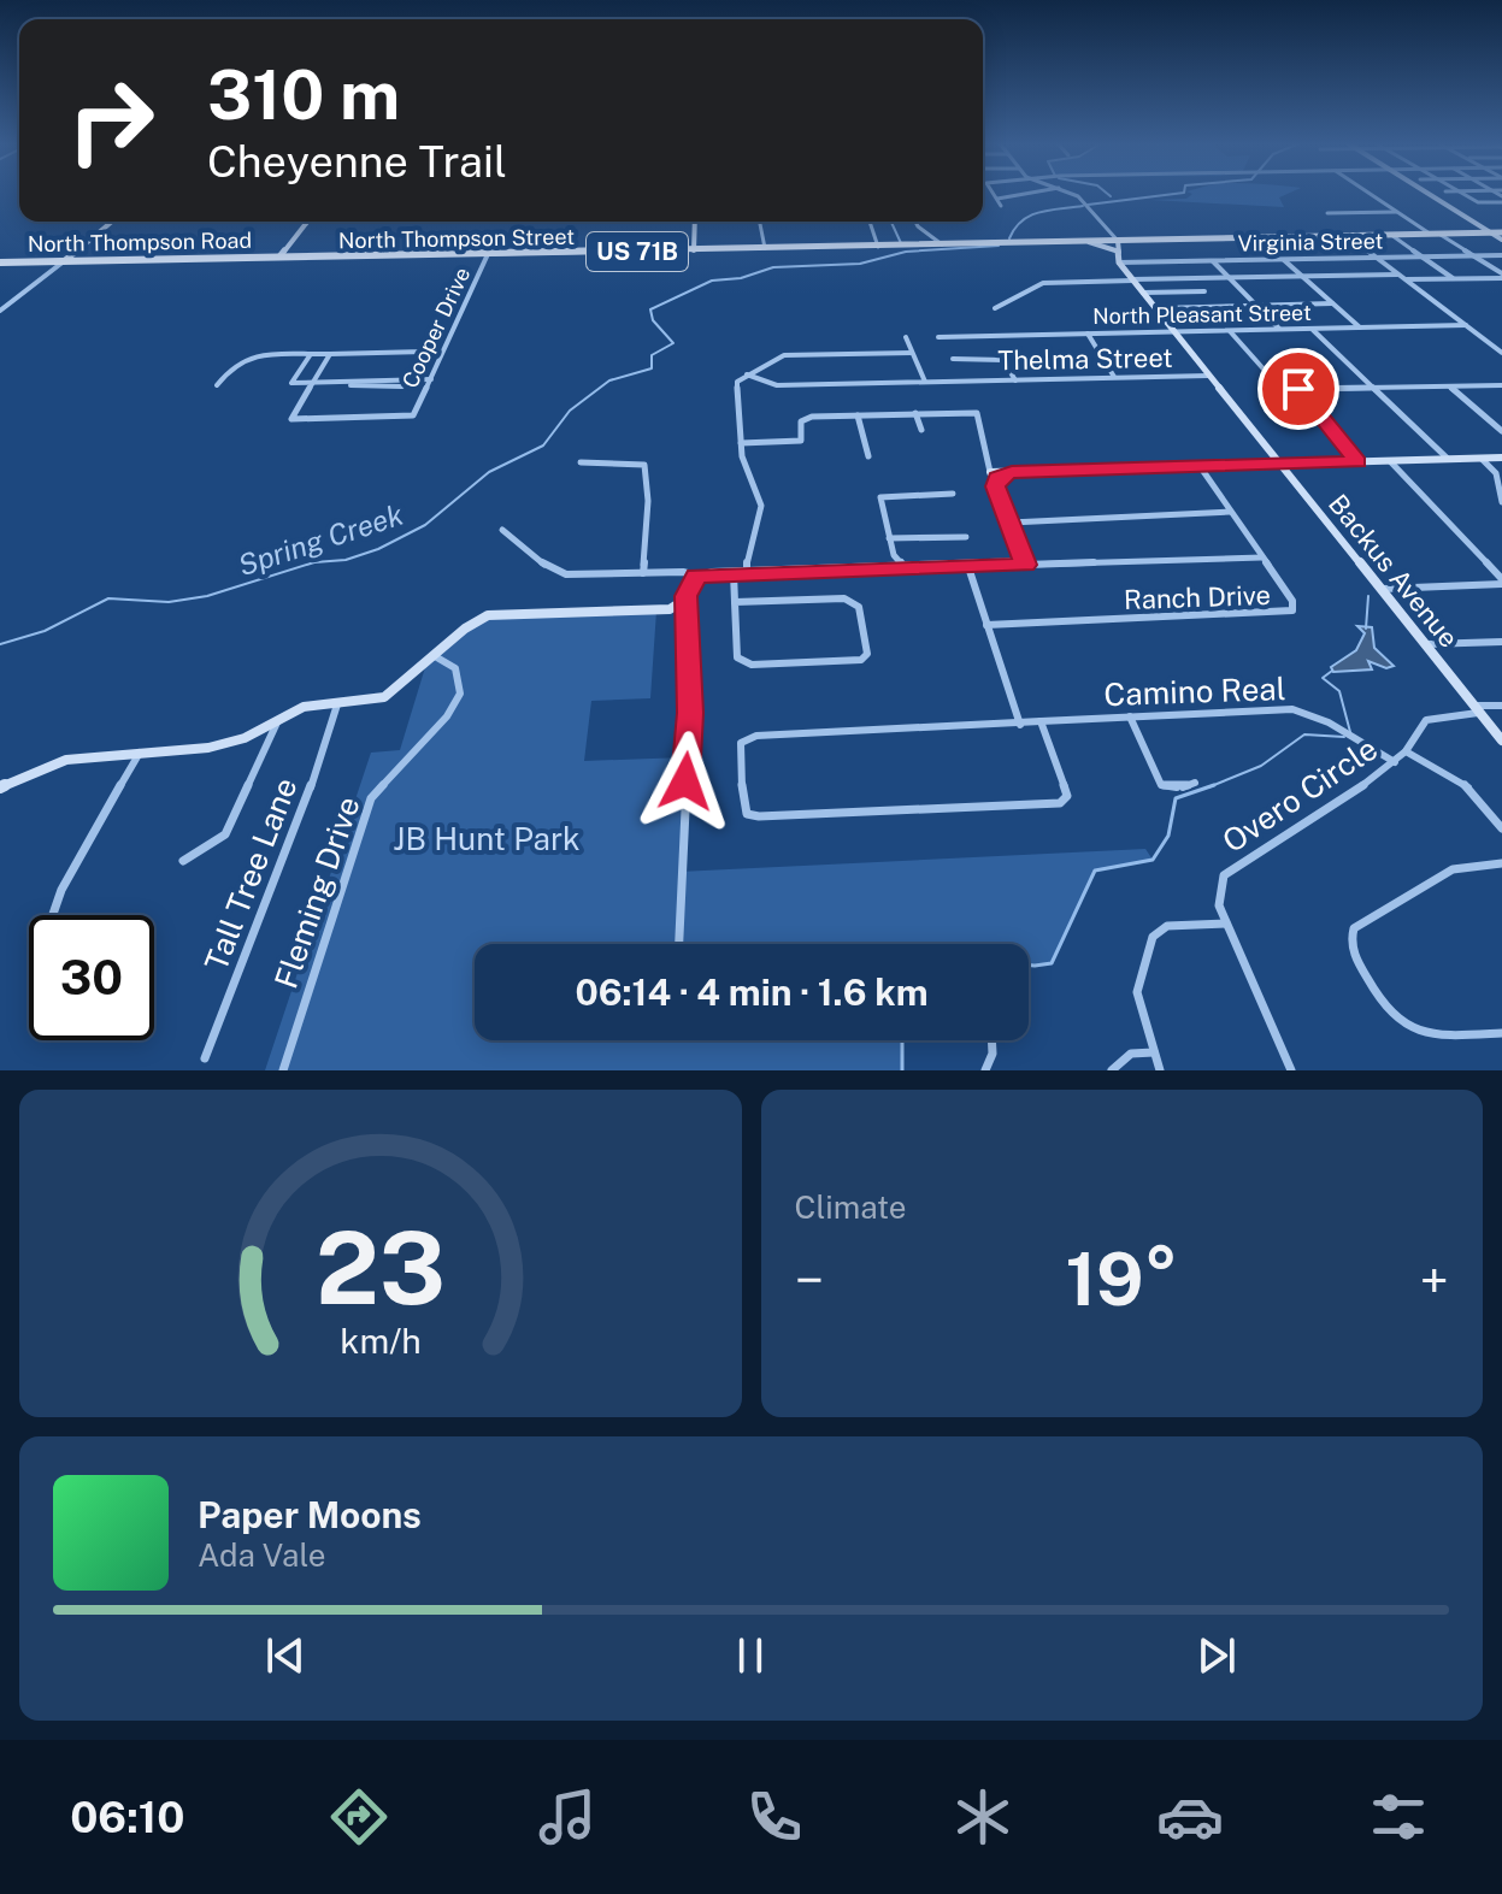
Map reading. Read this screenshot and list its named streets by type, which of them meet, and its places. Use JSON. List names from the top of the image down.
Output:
{
  "streets": {
    "main road": ["North Thompson Street", "North Thompson Road", "US 71B"],
    "street": [
      "Virginia Street",
      "North Pleasant Street",
      "Cooper Drive",
      "Thelma Street",
      "Backus Avenue",
      "Ranch Drive",
      "Camino Real",
      "Overo Circle",
      "Tall Tree Lane",
      "Fleming Drive"
    ]
  },
  "crossings": [
    ["North Thompson Street", "North Thompson Road"],
    ["North Thompson Street", "Cooper Drive"],
    ["Virginia Street", "Backus Avenue"],
    ["North Pleasant Street", "Backus Avenue"],
    ["Thelma Street", "Backus Avenue"],
    ["Backus Avenue", "Overo Circle"],
    ["Camino Real", "Overo Circle"]
  ],
  "water": ["Spring Creek"],
  "parks": ["JB Hunt Park"],
  "page": {
    "turn": ["310 m", "Cheyenne Trail"],
    "limit": "30",
    "trip": "06:14 · 4 min · 1.6 km",
    "tile": "Climate",
    "heat": ["−", "19°", "+"],
    "song": ["Paper Moons", "Ada Vale"],
    "tabs": "06:10",
    "gauge": ["23", "km/h"]
  }
}
